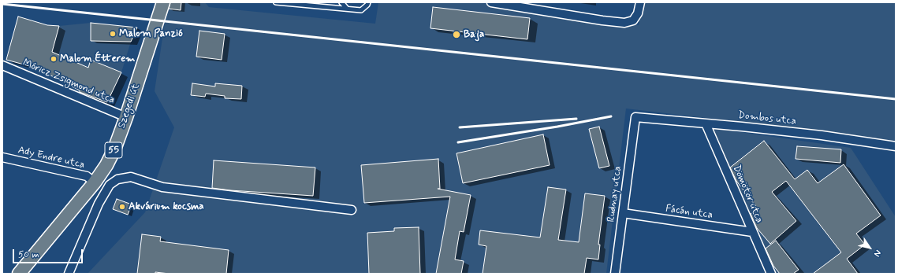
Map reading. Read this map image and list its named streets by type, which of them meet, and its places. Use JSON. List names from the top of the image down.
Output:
{
  "streets": {
    "main road": ["Szegedi út", "55"],
    "street": [
      "Móricz Zsigmond utca",
      "Dombos utca",
      "Ady Endre utca",
      "Rudnay utca",
      "Dömötör utca",
      "Fácán utca"
    ]
  },
  "crossings": [
    ["Móricz Zsigmond utca", "Szegedi út"],
    ["Szegedi út", "Ady Endre utca"],
    ["Dombos utca", "Rudnay utca"],
    ["Dombos utca", "Dömötör utca"],
    ["Rudnay utca", "Fácán utca"],
    ["Dömötör utca", "Fácán utca"]
  ],
  "places": [
    "Malom Panzió",
    "Baja",
    "Malom Étterem",
    "Akvárium kocsma"
  ],
  "scale_bar": "50 m",
  "north": "bottom right"
}
